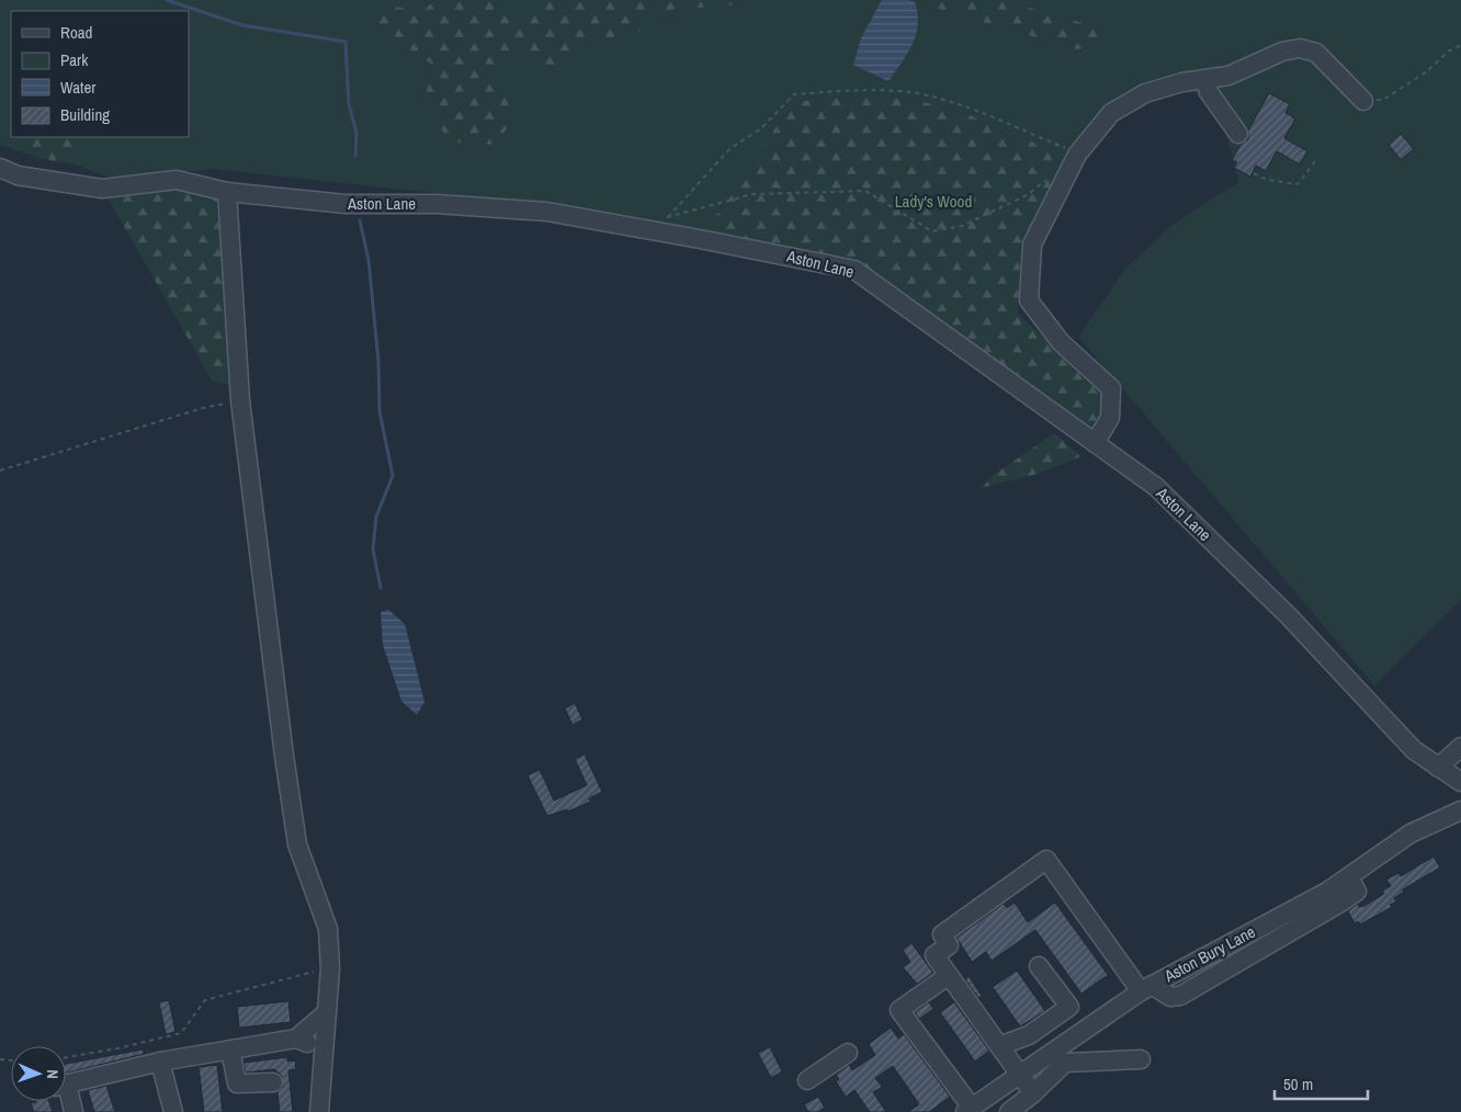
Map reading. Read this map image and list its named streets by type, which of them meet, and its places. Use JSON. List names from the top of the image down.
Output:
{
  "streets": {
    "street": ["Aston Lane", "Aston Bury Lane"]
  },
  "parks": ["Lady's Wood"],
  "legend": [
    "Road",
    "Park",
    "Water",
    "Building"
  ],
  "scale_bar": "50 m",
  "north": "right"
}
